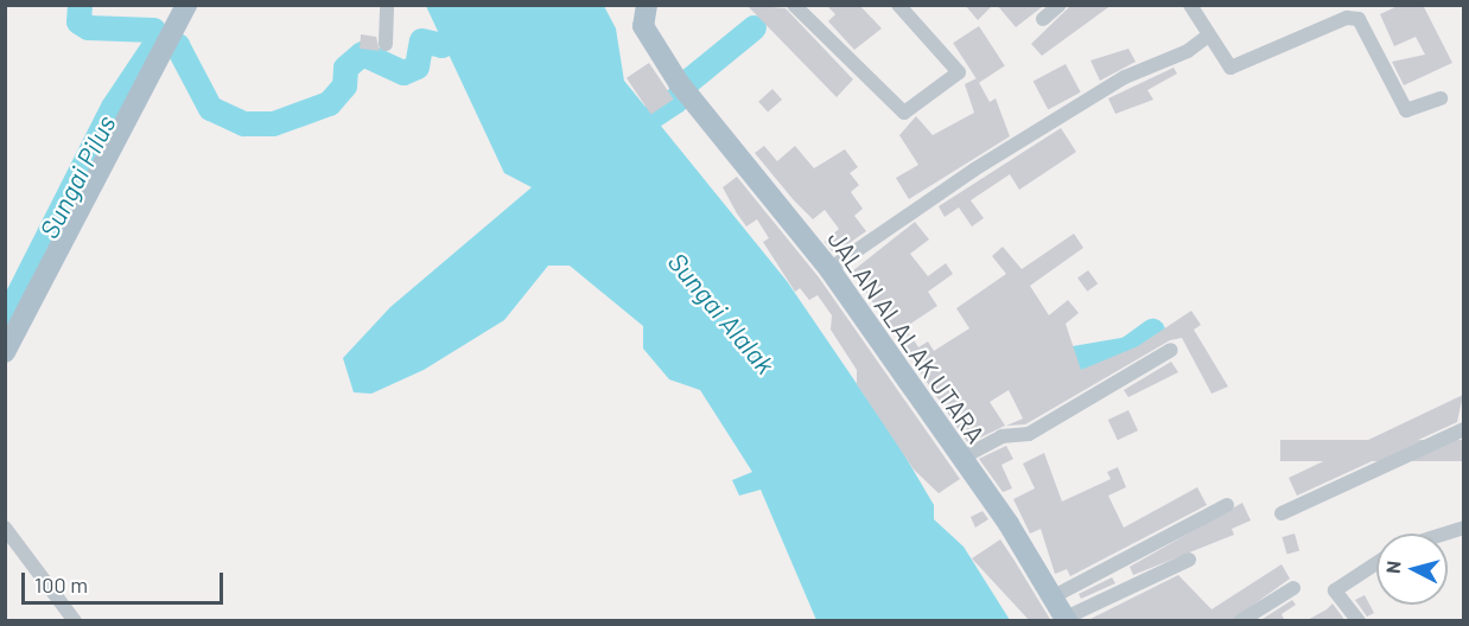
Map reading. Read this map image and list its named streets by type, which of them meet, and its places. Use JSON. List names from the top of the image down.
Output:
{
  "streets": {
    "main road": ["JALAN ALALAK UTARA"]
  },
  "water": ["Sungai Pilus", "Sungai Alalak"],
  "scale_bar": "100 m",
  "north": "left"
}
